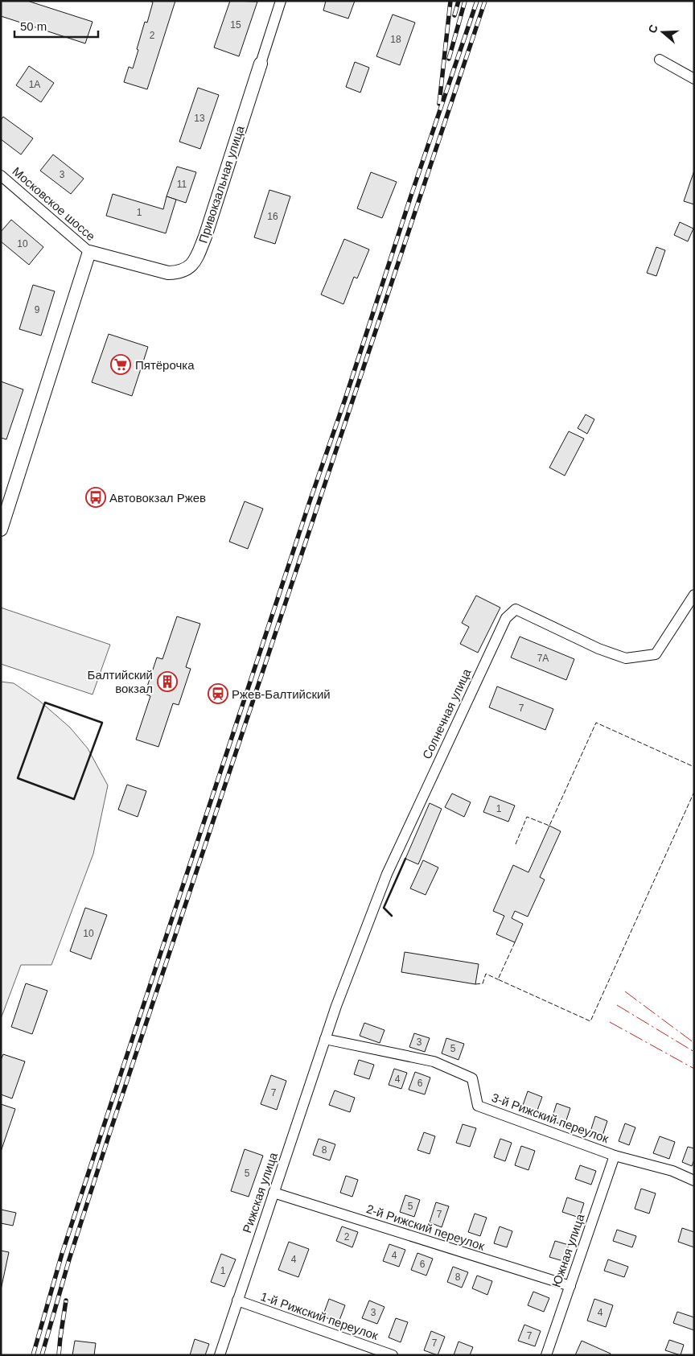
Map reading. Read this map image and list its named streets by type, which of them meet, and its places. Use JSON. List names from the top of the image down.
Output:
{
  "streets": {
    "street": [
      "Привокзальная улица",
      "Московское шоссе",
      "Солнечная улица",
      "3-й Рижский переулок",
      "Рижская улица",
      "2-й Рижский переулок",
      "Южная улица",
      "1-й Рижский переулок"
    ]
  },
  "crossings": [
    ["Привокзальная улица", "Московское шоссе"],
    ["Солнечная улица", "3-й Рижский переулок"],
    ["Солнечная улица", "Рижская улица"],
    ["3-й Рижский переулок", "Рижская улица"],
    ["3-й Рижский переулок", "Южная улица"],
    ["Рижская улица", "2-й Рижский переулок"],
    ["Рижская улица", "1-й Рижский переулок"],
    ["2-й Рижский переулок", "Южная улица"]
  ],
  "places": {
    "supermarket": ["Пятёрочка"],
    "bus stop": ["Автовокзал Ржев"],
    "building": ["Балтийский вокзал"],
    "station": ["Ржев-Балтийский"]
  },
  "house_numbers": [
    "15",
    "2",
    "18",
    "1А",
    "13",
    "3",
    "11",
    "1",
    "16",
    "10",
    "9",
    "7А",
    "7",
    "1",
    "10",
    "3",
    "5",
    "4",
    "6",
    "7",
    "8",
    "5",
    "5",
    "7",
    "2",
    "4",
    "4",
    "6",
    "1",
    "8",
    "3",
    "4",
    "7",
    "7"
  ],
  "scale_bar": "50 m",
  "north": "left"
}
